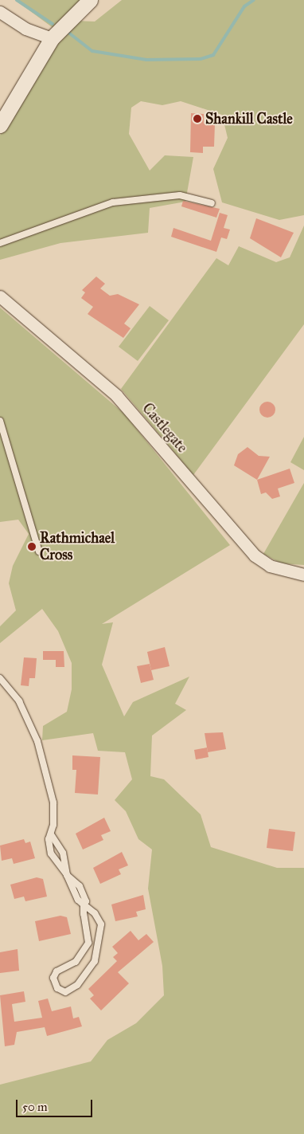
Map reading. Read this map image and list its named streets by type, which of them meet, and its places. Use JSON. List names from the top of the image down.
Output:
{
  "streets": {
    "street": ["Castlegate"]
  },
  "places": ["Shankill Castle", "Rathmichael Cross"],
  "scale_bar": "50 m"
}
